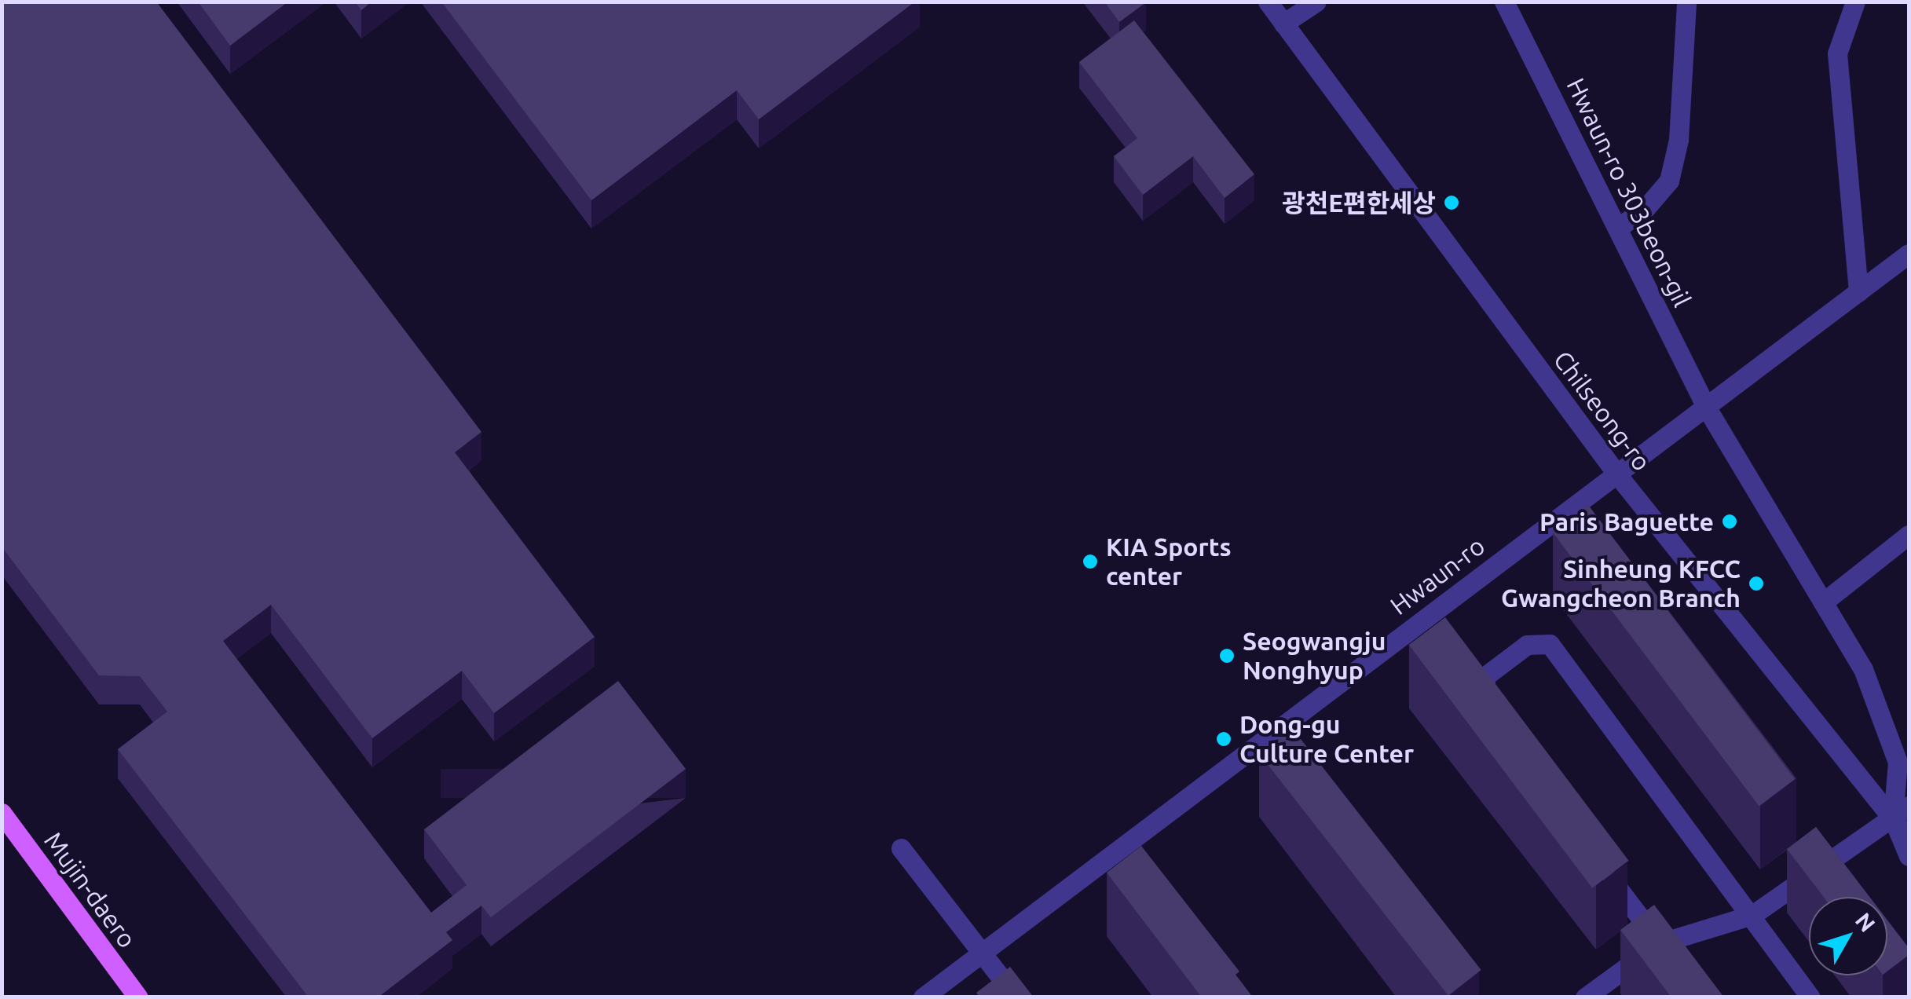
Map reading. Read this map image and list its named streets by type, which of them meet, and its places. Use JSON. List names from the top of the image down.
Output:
{
  "streets": {
    "main road": ["Mujin-daero"],
    "street": ["Hwaun-ro 303beon-gil", "Chilseong-ro", "Hwaun-ro"]
  },
  "crossings": [
    ["Hwaun-ro 303beon-gil", "Chilseong-ro"],
    ["Hwaun-ro 303beon-gil", "Hwaun-ro"],
    ["Chilseong-ro", "Hwaun-ro"]
  ],
  "places": [
    "광천E편한세상",
    "Paris Baguette",
    "KIA Sports center",
    "Sinheung KFCC Gwangcheon Branch",
    "Seogwangju Nonghyup",
    "Dong-gu Culture Center"
  ],
  "north": "top right"
}
